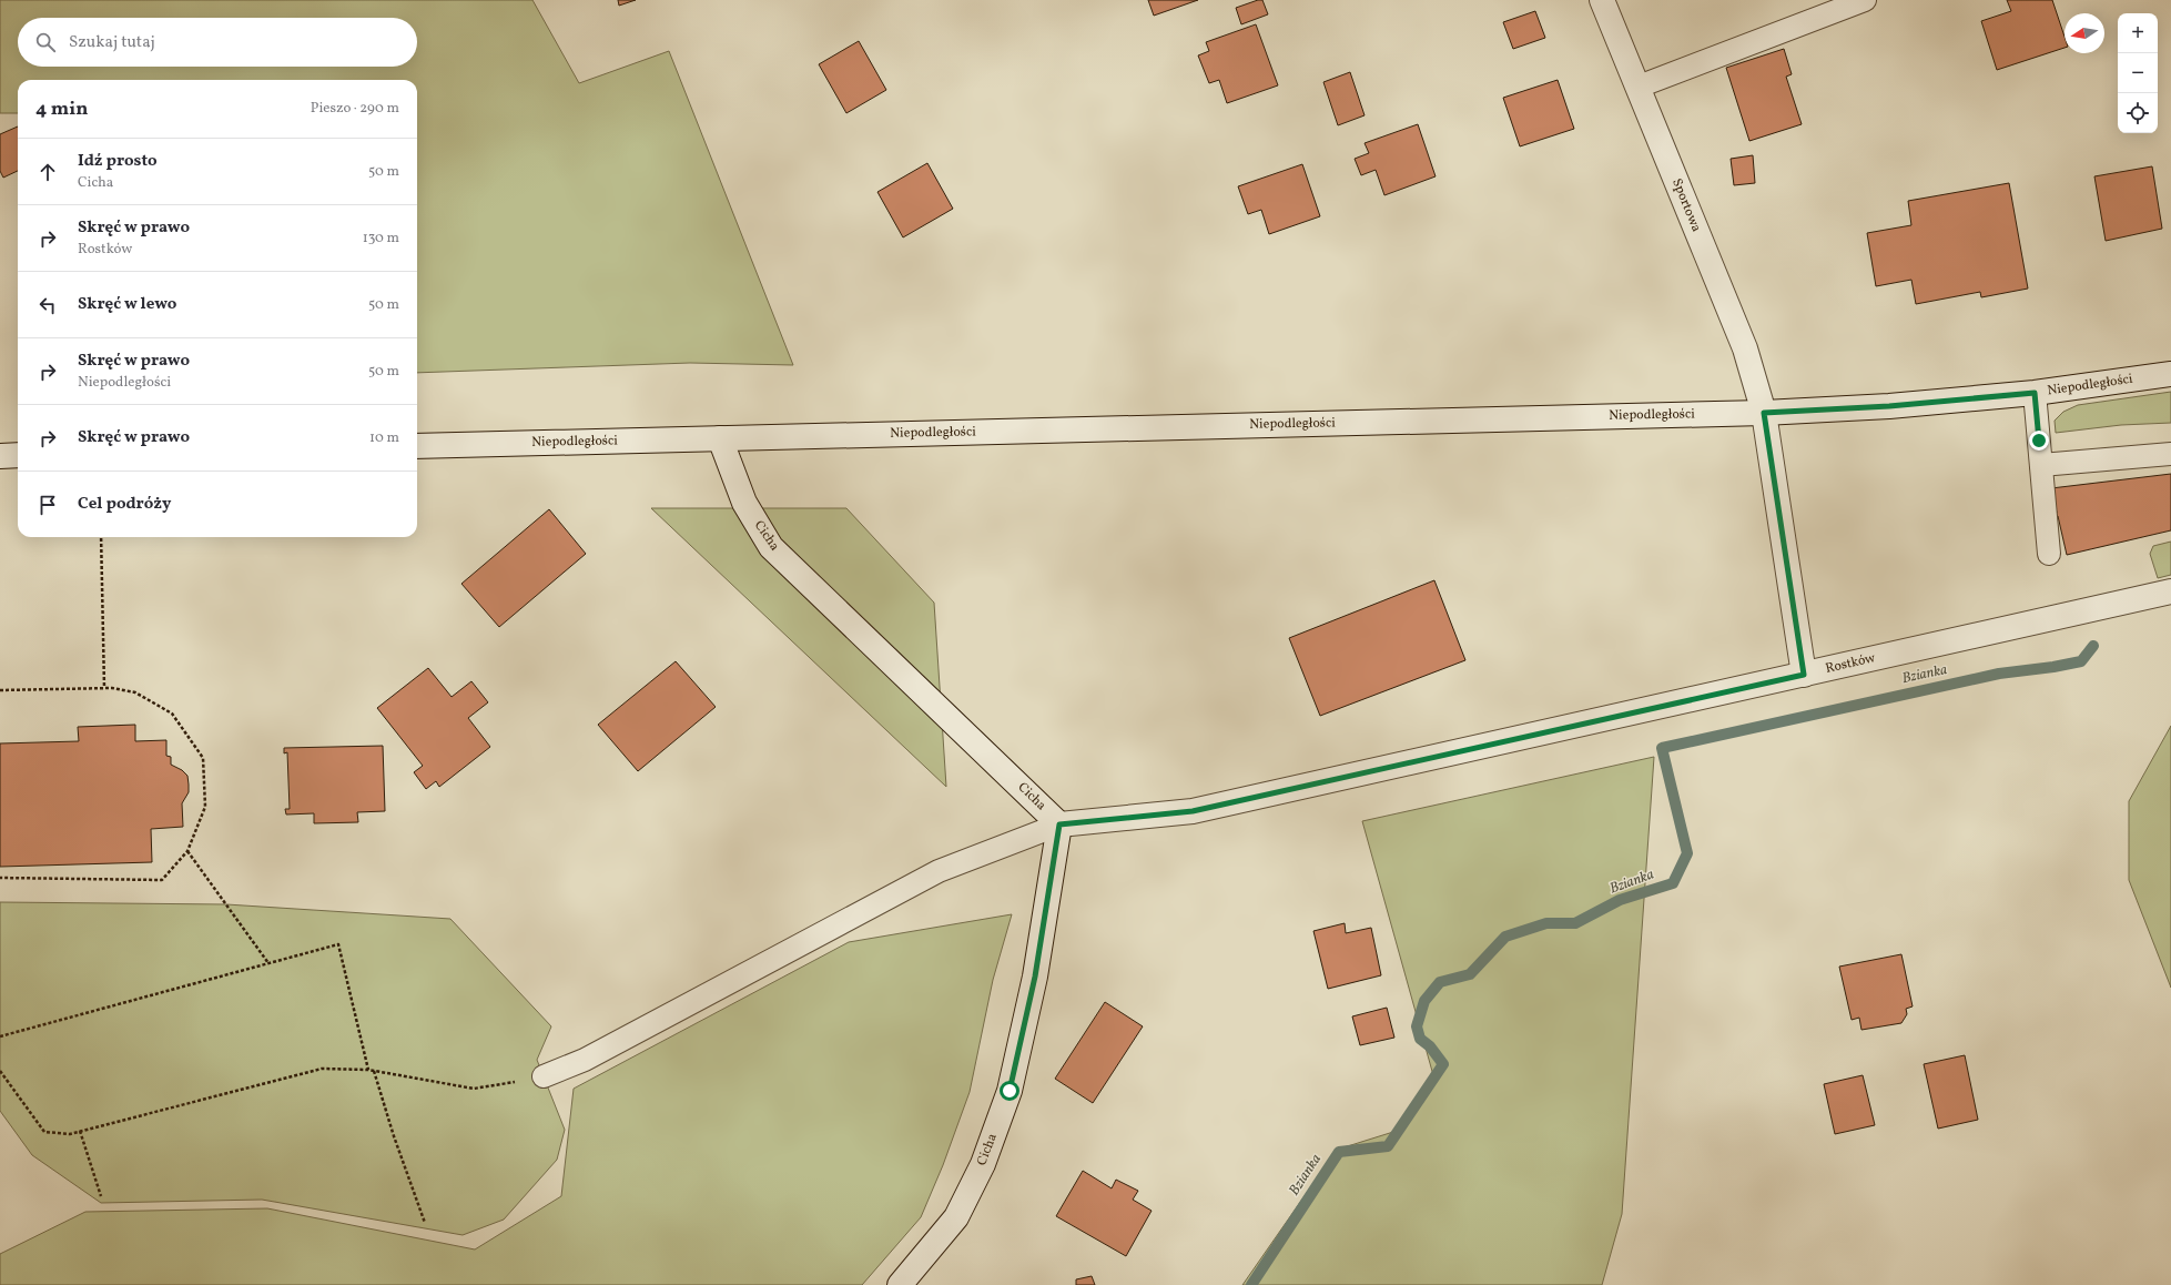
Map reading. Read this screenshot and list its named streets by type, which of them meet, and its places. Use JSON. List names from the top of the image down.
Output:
{
  "streets": {
    "street": [
      "Sportowa",
      "Niepodległości",
      "Cicha",
      "Rostków"
    ]
  },
  "crossings": [
    ["Sportowa", "Niepodległości"],
    ["Sportowa", "Rostków"],
    ["Niepodległości", "Cicha"],
    ["Cicha", "Rostków"]
  ],
  "water": ["Bzianka"],
  "north": "left",
  "page": {
    "map_buttons": ["+", "−"],
    "search": "Szukaj tutaj",
    "heading": ["4 min", "Pieszo · 290 m"],
    "list": [
      ["Idź prosto", "Cicha", "50 m"],
      ["Skręć w prawo", "Rostków", "130 m"],
      ["Skręć w lewo", "50 m"],
      ["Skręć w prawo", "Niepodległości", "50 m"],
      ["Skręć w prawo", "10 m"],
      "Cel podróży"
    ]
  }
}
